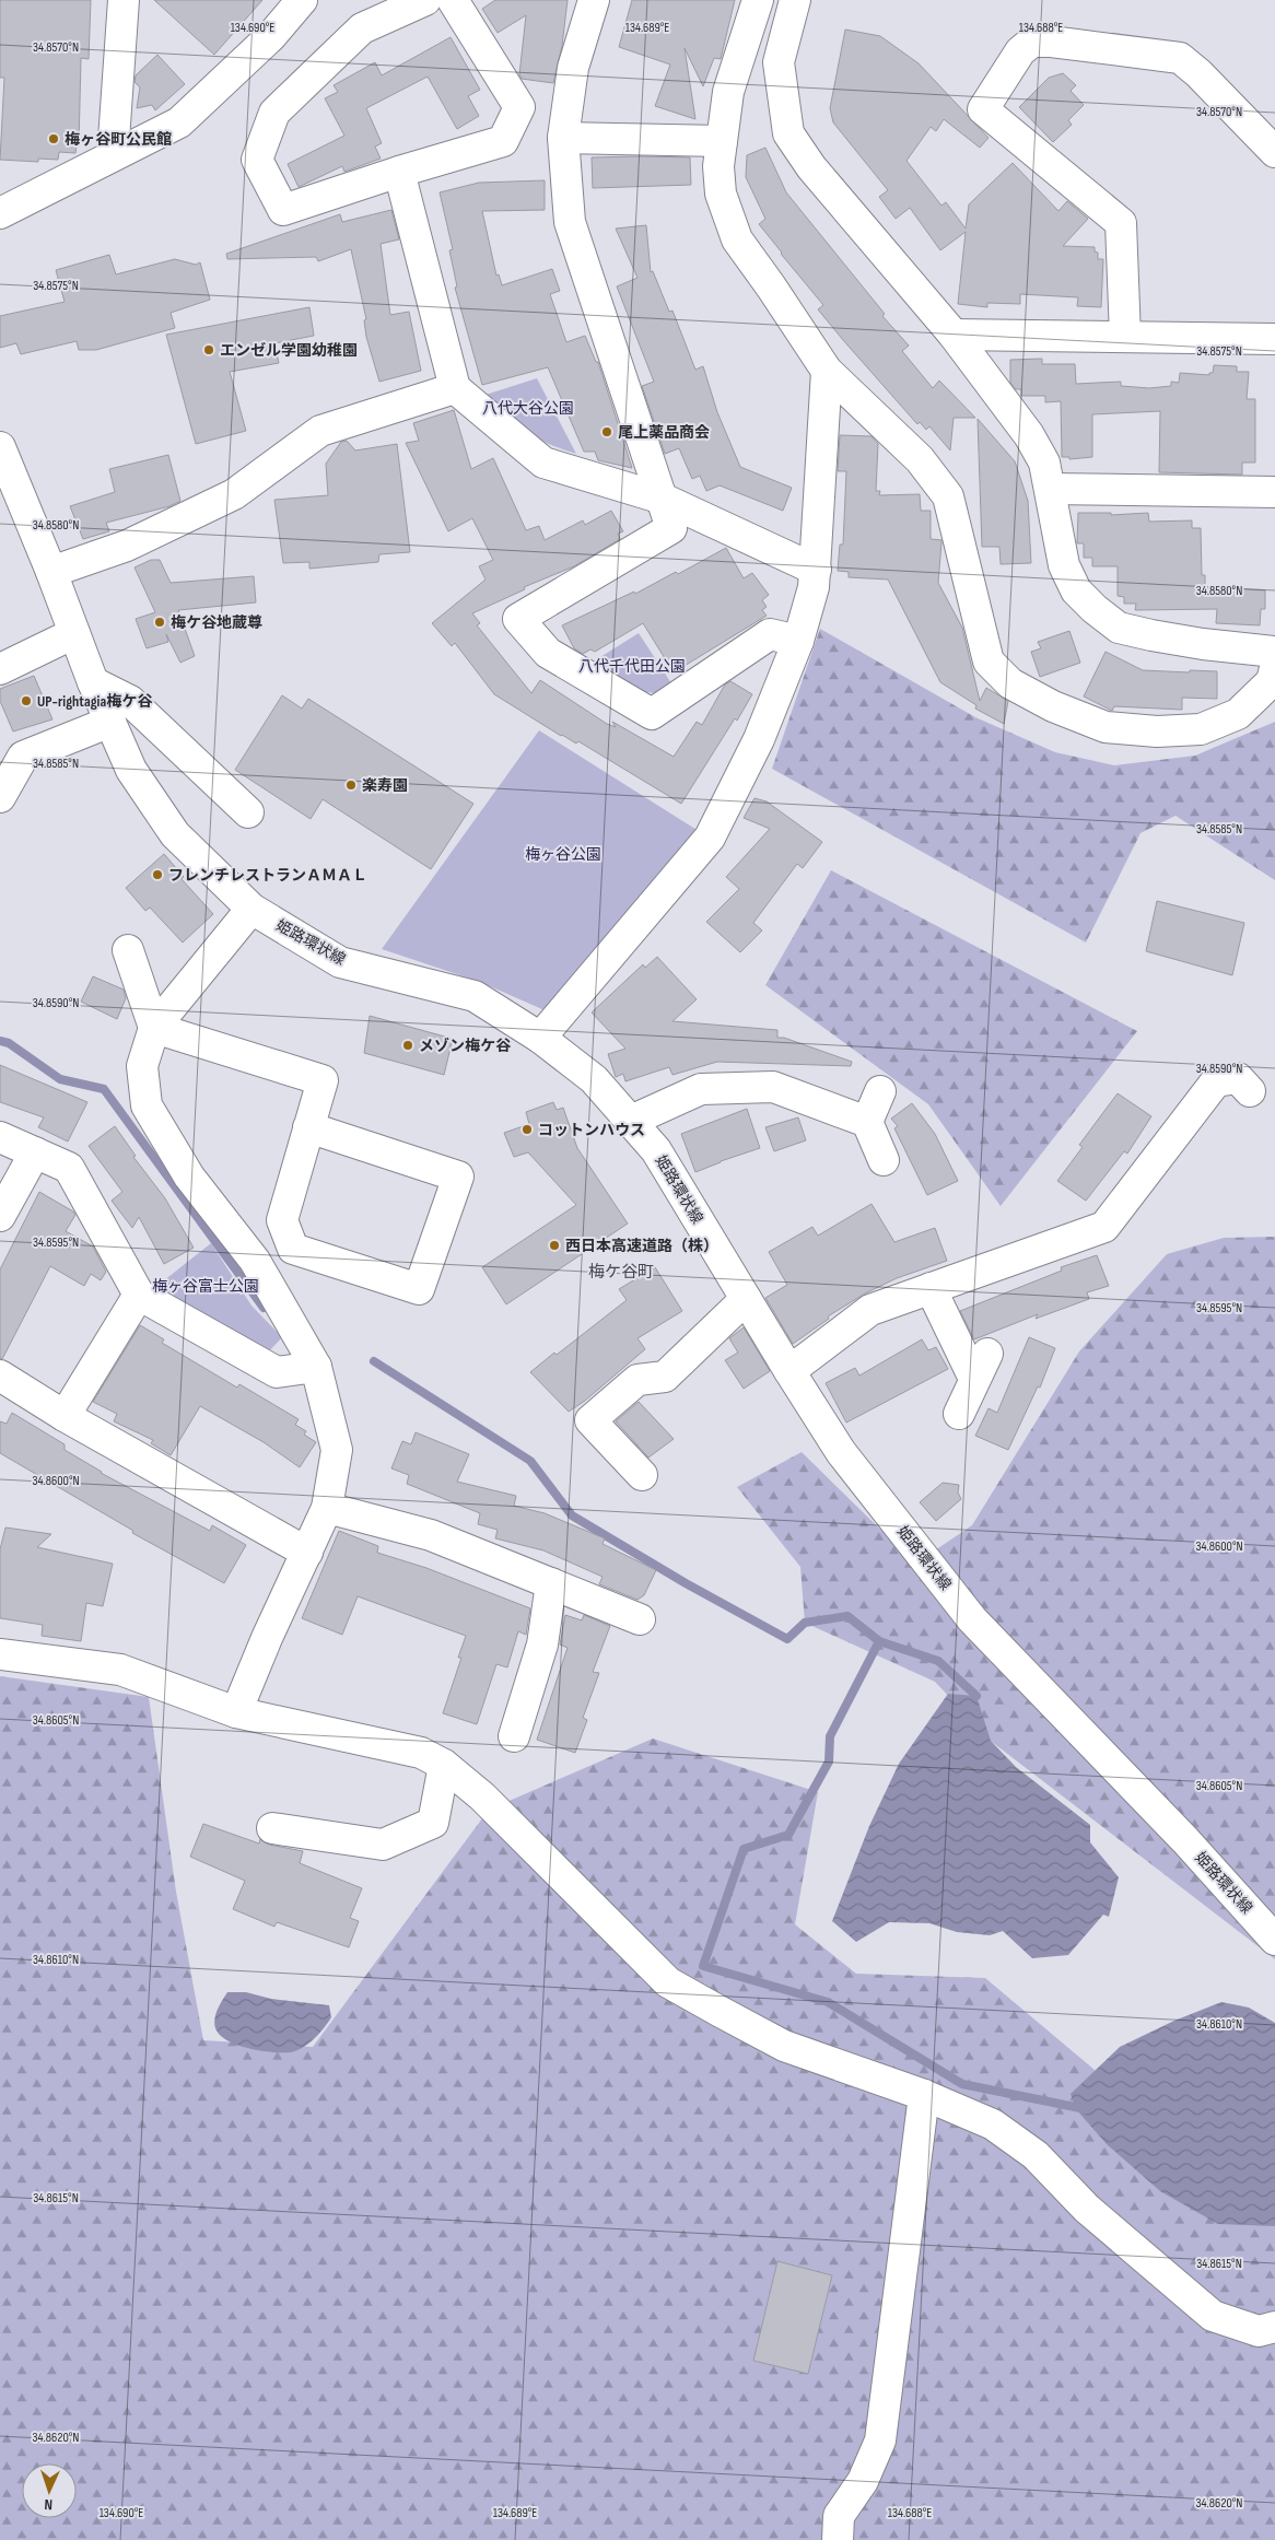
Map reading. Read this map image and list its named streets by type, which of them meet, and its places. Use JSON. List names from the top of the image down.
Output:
{
  "streets": {
    "street": ["姫路環状線"]
  },
  "districts": ["梅ケ谷町"],
  "parks": [
    "八代大谷公園",
    "八代千代田公園",
    "梅ヶ谷公園",
    "梅ヶ谷富士公園"
  ],
  "places": [
    "梅ヶ谷町公民館",
    "エンゼル学園幼稚園",
    "尾上薬品商会",
    "梅ケ谷地蔵尊",
    "UP-rightagia梅ケ谷",
    "楽寿園",
    "フレンチレストランＡＭＡＬ",
    "メゾン梅ケ谷",
    "コットンハウス",
    "西日本高速道路（株）"
  ],
  "north": "bottom",
  "coordinates": [
    "134.690°E",
    "134.689°E",
    "134.688°E",
    "34.8570°N",
    "34.8575°N",
    "34.8580°N",
    "34.8585°N",
    "34.8590°N",
    "34.8595°N",
    "34.8600°N",
    "34.8605°N",
    "34.8610°N",
    "34.8615°N",
    "34.8620°N"
  ]
}
